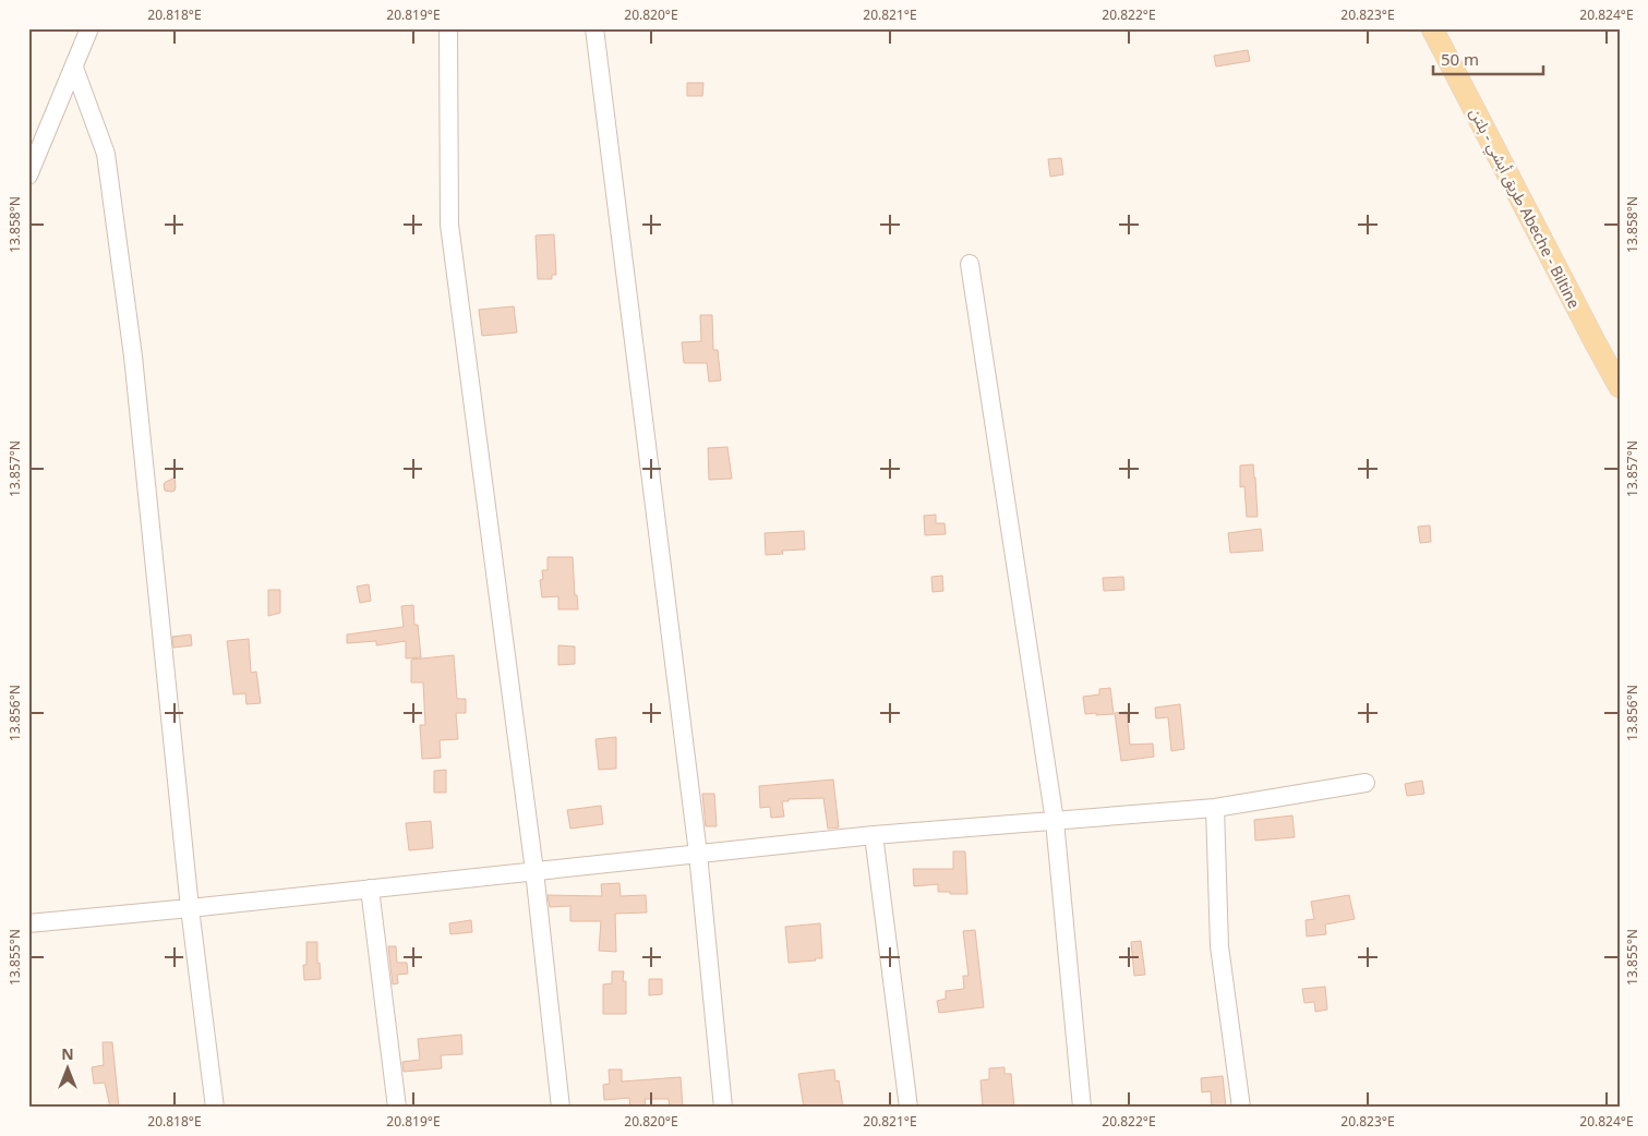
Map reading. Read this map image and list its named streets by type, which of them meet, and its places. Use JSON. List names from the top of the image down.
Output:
{
  "streets": {
    "main road": ["طريق أبشي - بلتن Abeche - Biltine"]
  },
  "scale_bar": "50 m",
  "north": "top",
  "coordinates": [
    "20.818°E",
    "20.819°E",
    "20.820°E",
    "20.821°E",
    "20.822°E",
    "20.823°E",
    "20.824°E",
    "13.858°N",
    "13.857°N",
    "13.856°N",
    "13.855°N"
  ]
}
